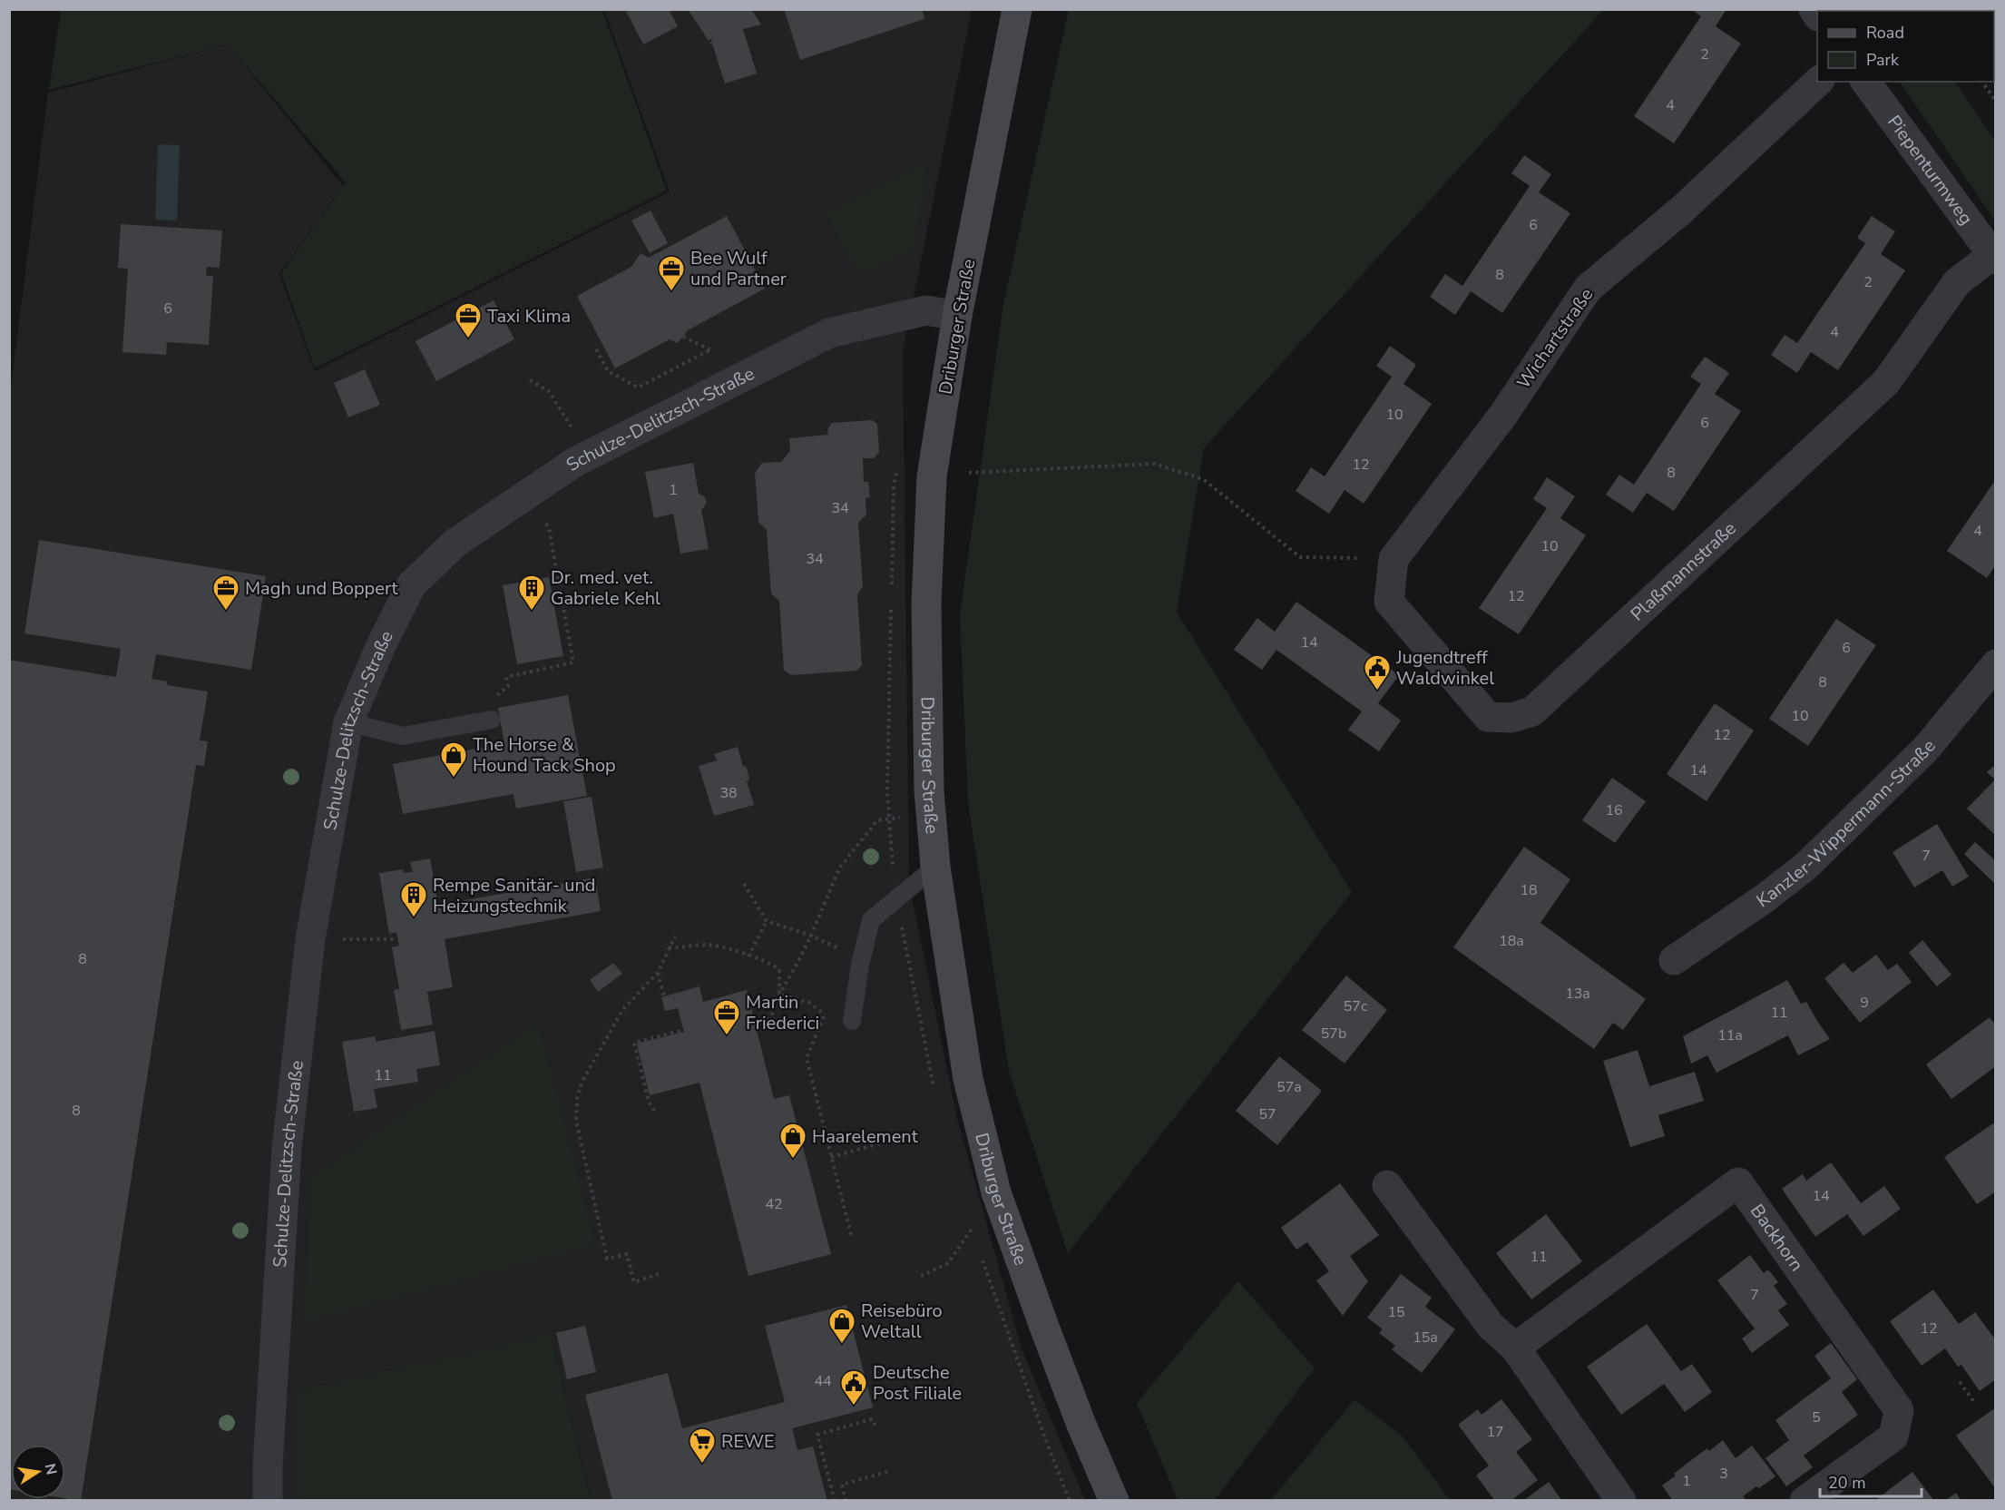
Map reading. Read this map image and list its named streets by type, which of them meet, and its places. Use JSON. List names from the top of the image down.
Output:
{
  "streets": {
    "main road": ["Driburger Straße"],
    "street": [
      "Piepenturmweg",
      "Wichartstraße",
      "Schulze-Delitzsch-Straße",
      "Plaßmannstraße",
      "Kanzler-Wippermann-Straße",
      "Backhorn"
    ]
  },
  "crossings": [
    ["Piepenturmweg", "Plaßmannstraße"],
    ["Driburger Straße", "Schulze-Delitzsch-Straße"],
    ["Wichartstraße", "Plaßmannstraße"]
  ],
  "places": {
    "office": [
      "Bee Wulf und Partner",
      "Taxi Klima",
      "Magh und Boppert",
      "Martin Friederici"
    ],
    "building": ["Dr. med. vet. Gabriele Kehl", "Rempe Sanitär- und Heizungstechnik"],
    "public building": ["Jugendtreff Waldwinkel", "Deutsche Post Filiale"],
    "shop": ["The Horse & Hound Tack Shop", "Haarelement", "Reisebüro Weltall"],
    "supermarket": ["REWE"]
  },
  "house_numbers": [
    "2",
    "4",
    "6",
    "8",
    "2",
    "6",
    "4",
    "10",
    "6",
    "12",
    "8",
    "1",
    "34",
    "4",
    "10",
    "34",
    "12",
    "14",
    "6",
    "8",
    "10",
    "12",
    "14",
    "38",
    "16",
    "7",
    "18",
    "18a",
    "8",
    "13a",
    "9",
    "57c",
    "11",
    "57b",
    "11a",
    "11",
    "57a",
    "8",
    "57",
    "14",
    "42",
    "11",
    "7",
    "15",
    "12",
    "15a",
    "44",
    "5",
    "17",
    "3",
    "1"
  ],
  "legend": ["Road", "Park"],
  "scale_bar": "20 m",
  "north": "right"
}
